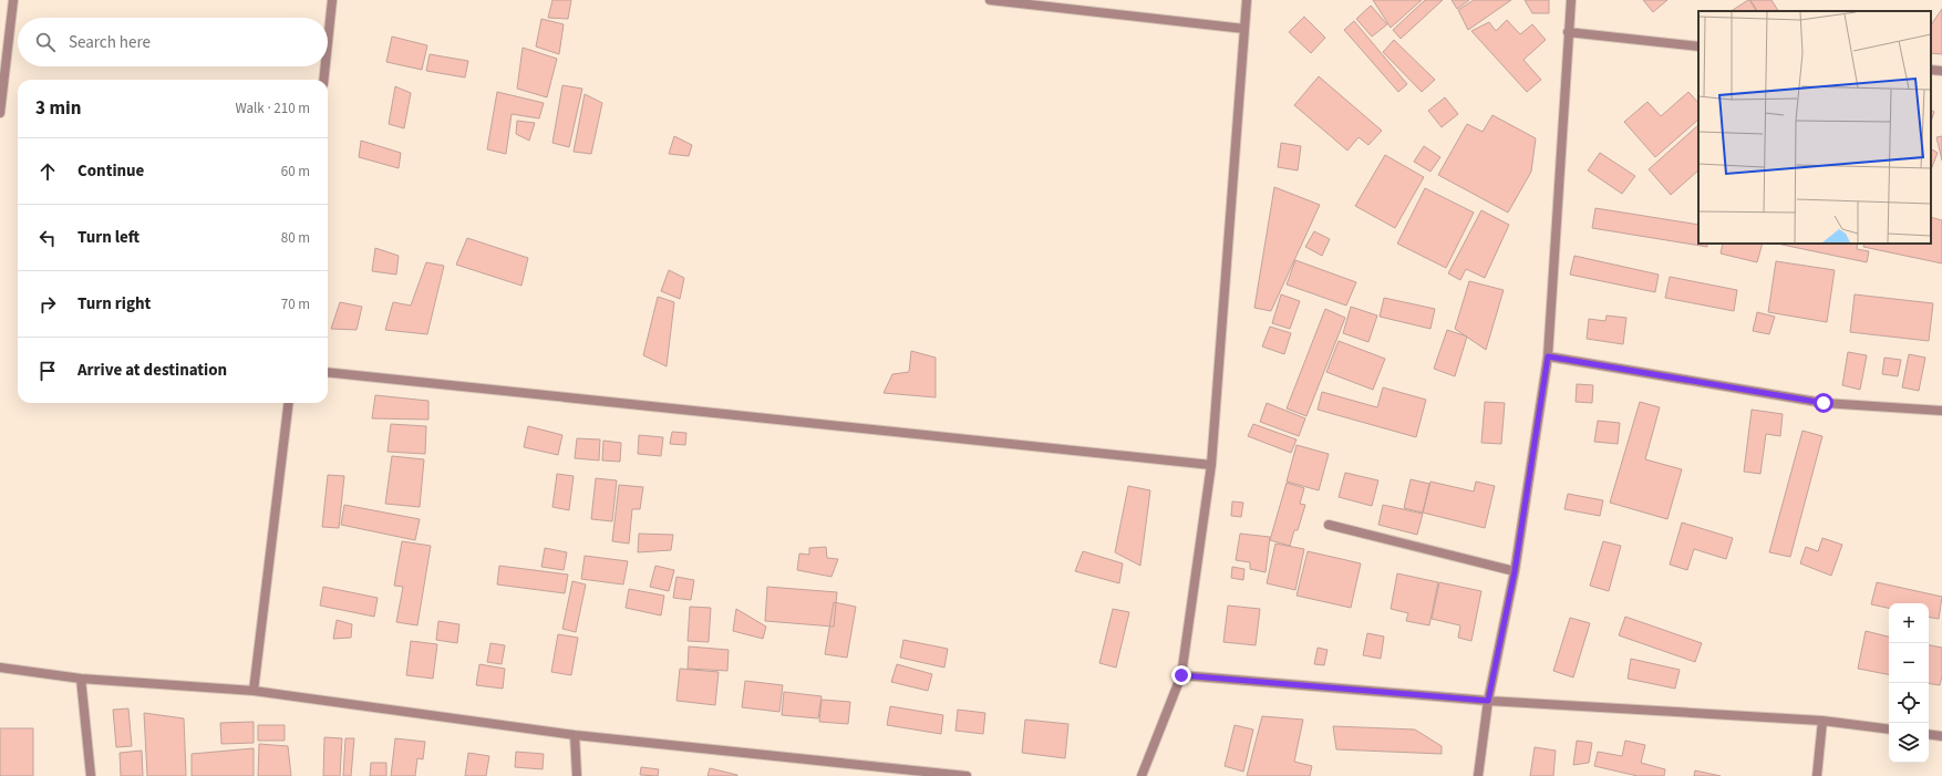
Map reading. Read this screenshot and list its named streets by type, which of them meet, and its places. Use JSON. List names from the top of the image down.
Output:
{
  "page": {
    "search": "Search here",
    "heading": ["3 min", "Walk · 210 m"],
    "list": [
      ["Continue", "60 m"],
      ["Turn left", "80 m"],
      ["Turn right", "70 m"],
      "Arrive at destination"
    ],
    "map_buttons": ["+", "−"]
  }
}
